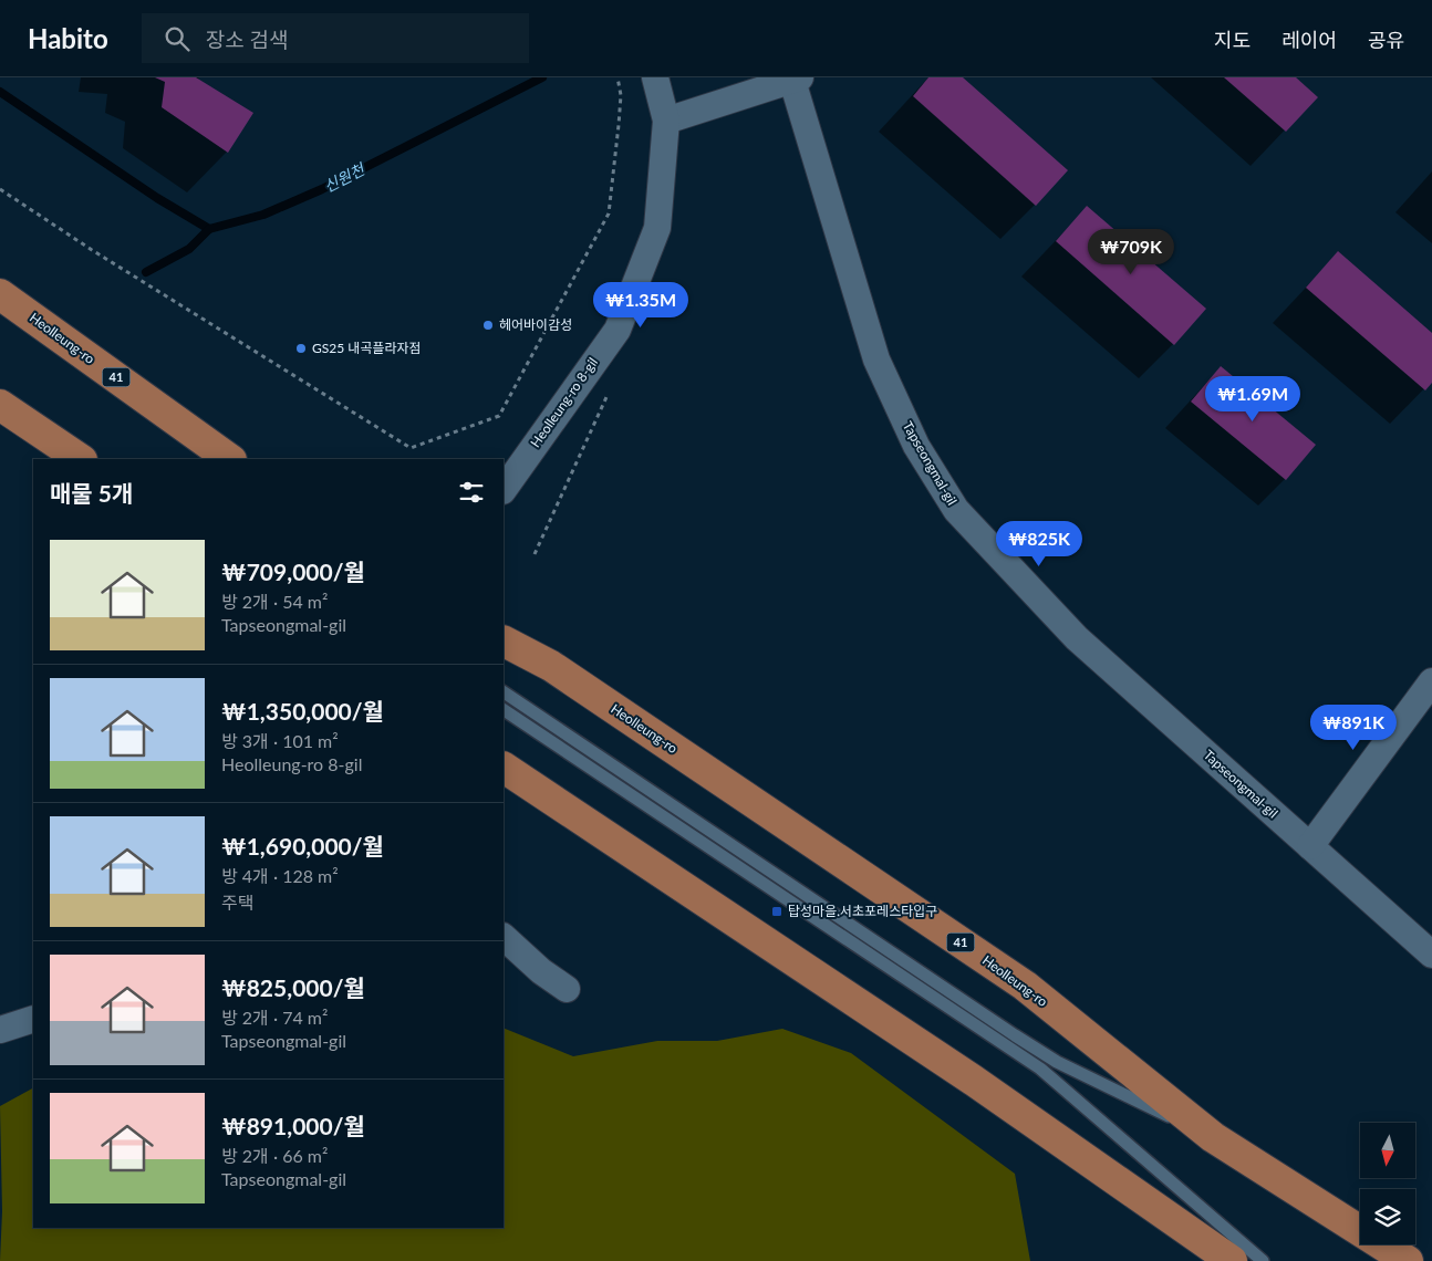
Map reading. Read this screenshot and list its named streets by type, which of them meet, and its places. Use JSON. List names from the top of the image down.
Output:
{
  "streets": {
    "main road": ["Heolleung-ro", "41"],
    "street": ["Heolleung-ro 8-gil", "Tapseongmal-gil"]
  },
  "water": ["신원천"],
  "places": {
    "other": ["헤어바이감성", "GS25 내곡플라자점"],
    "transit": ["탑성마을.서초포레스타입구"]
  },
  "north": "bottom",
  "page": {
    "header": "Habito",
    "search": "장소 검색",
    "nav": ["지도", "레이어", "공유"],
    "price": [
      "₩709K",
      "₩1.35M",
      "₩1.69M",
      "₩825K",
      "₩891K"
    ],
    "heading": "매물 5개",
    "list": [
      {
        "name": "₩709,000/월",
        "note": "방 2개 · 54 m² · Tapseongmal-gil"
      },
      {
        "name": "₩1,350,000/월",
        "note": "방 3개 · 101 m² · Heolleung-ro 8-gil"
      },
      {
        "name": "₩1,690,000/월",
        "note": "방 4개 · 128 m² · 주택"
      },
      {
        "name": "₩825,000/월",
        "note": "방 2개 · 74 m² · Tapseongmal-gil"
      },
      {
        "name": "₩891,000/월",
        "note": "방 2개 · 66 m² · Tapseongmal-gil"
      }
    ]
  }
}
